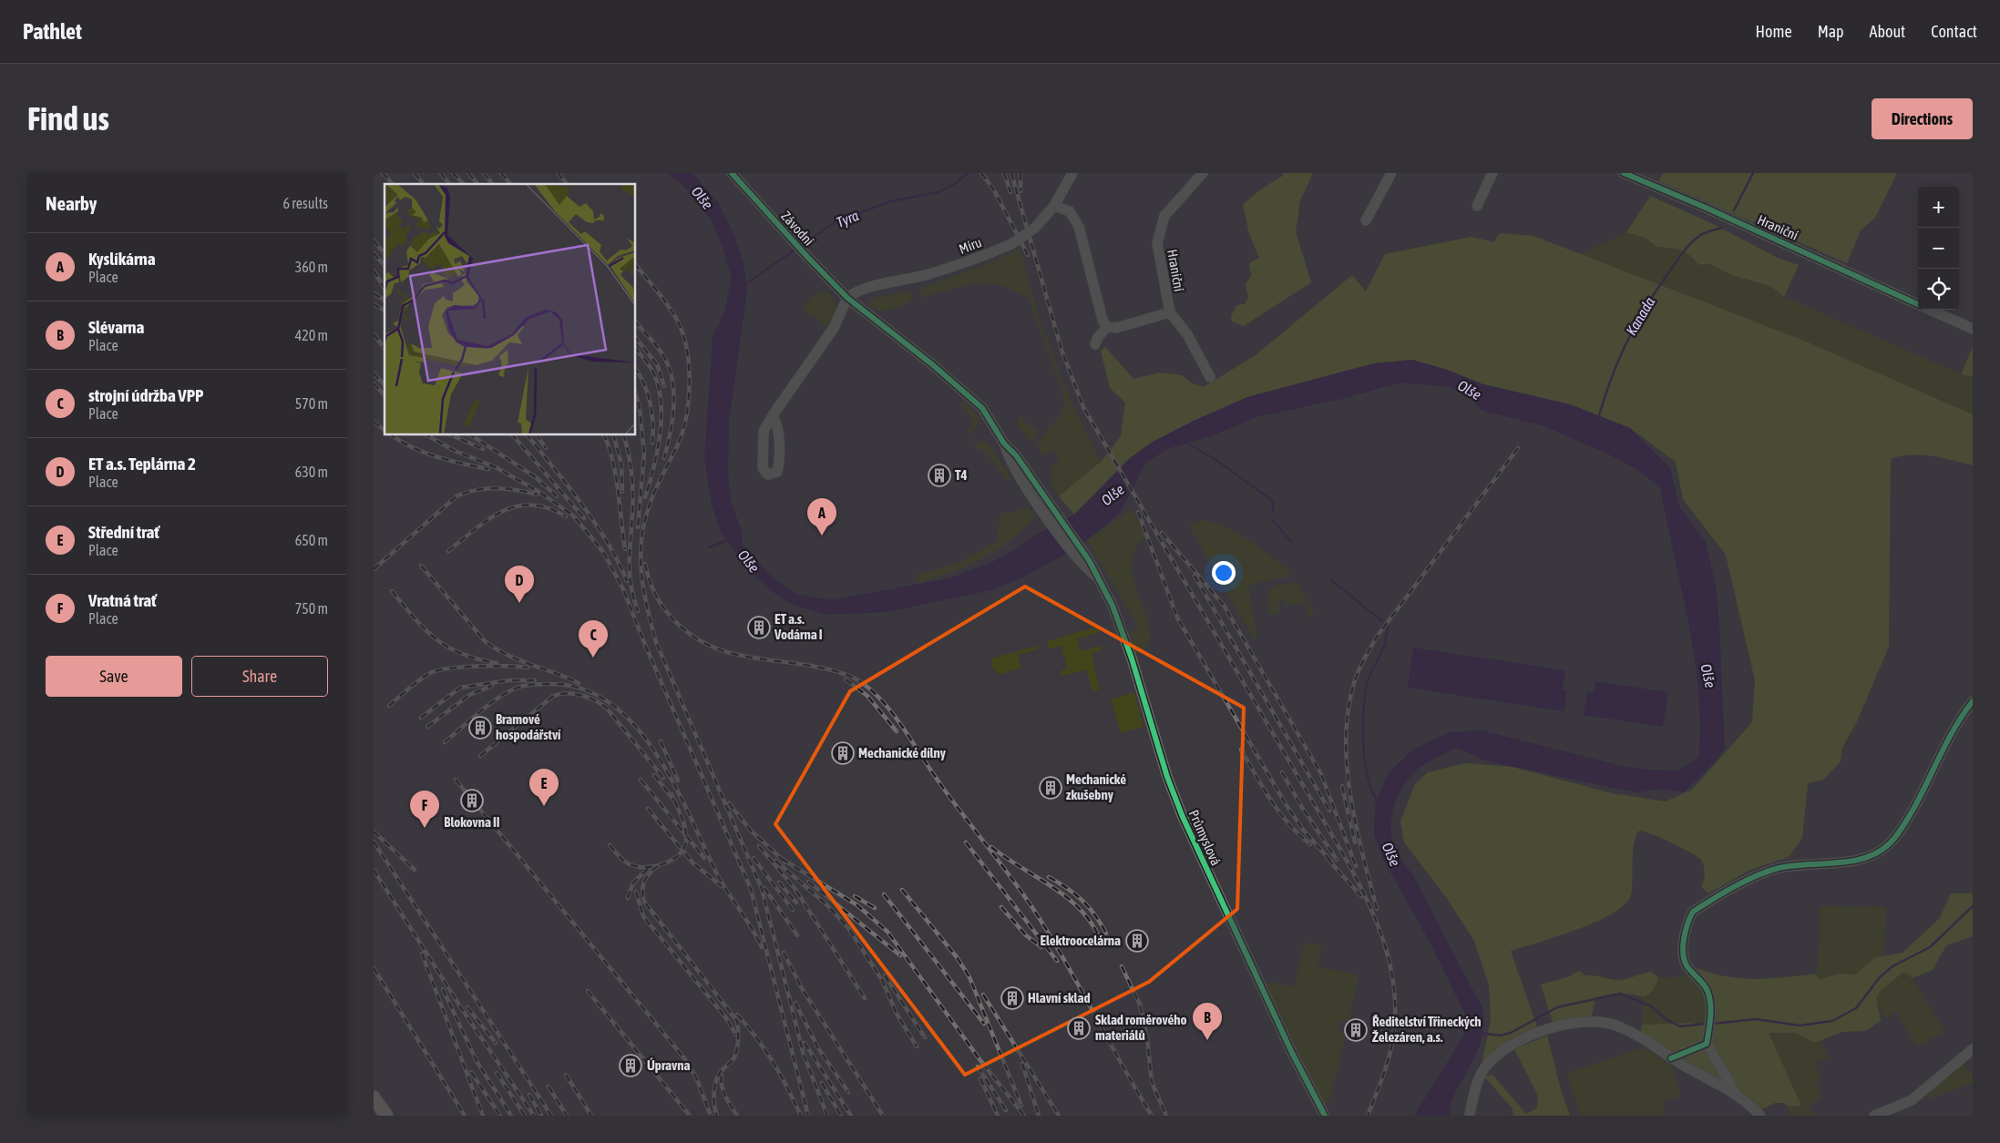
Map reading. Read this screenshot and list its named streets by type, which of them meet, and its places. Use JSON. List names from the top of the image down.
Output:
{
  "streets": {
    "street": [
      "Hraniční",
      "Závodní",
      "Míru",
      "Průmyslová"
    ]
  },
  "crossings": [
    ["Závodní", "Míru"],
    ["Závodní", "Průmyslová"]
  ],
  "water": ["Olše", "Tyra", "Kanada"],
  "places": {
    "building": [
      "T4",
      "ET a.s. Vodárna I",
      "Bramové hospodářství",
      "Mechanické dílny",
      "Mechanické zkušebny",
      "Blokovna II",
      "Elektroocelárna",
      "Hlavní sklad",
      "Sklad roměrového materiálů",
      "Ředitelství Třineckých Železáren, a.s.",
      "Úpravna"
    ]
  },
  "page": {
    "header": "Pathlet",
    "nav": [
      "Home",
      "Map",
      "About",
      "Contact"
    ],
    "buttons": [
      "Directions",
      ["Save", "Share"]
    ],
    "title": "Find us",
    "heading": ["Nearby", "6 results"],
    "map_buttons": ["+", "−"],
    "list": [
      {
        "mark": "A",
        "name": "Kyslíkárna",
        "note": "Place",
        "value": "360 m"
      },
      {
        "mark": "B",
        "name": "Slévarna",
        "note": "Place",
        "value": "420 m"
      },
      {
        "mark": "C",
        "name": "strojní údržba VPP",
        "note": "Place",
        "value": "570 m"
      },
      {
        "mark": "D",
        "name": "ET a.s. Teplárna 2",
        "note": "Place",
        "value": "630 m"
      },
      {
        "mark": "E",
        "name": "Střední trať",
        "note": "Place",
        "value": "650 m"
      },
      {
        "mark": "F",
        "name": "Vratná trať",
        "note": "Place",
        "value": "750 m"
      }
    ],
    "pins": [
      "A",
      "D",
      "C",
      "E",
      "F",
      "B"
    ]
  }
}
